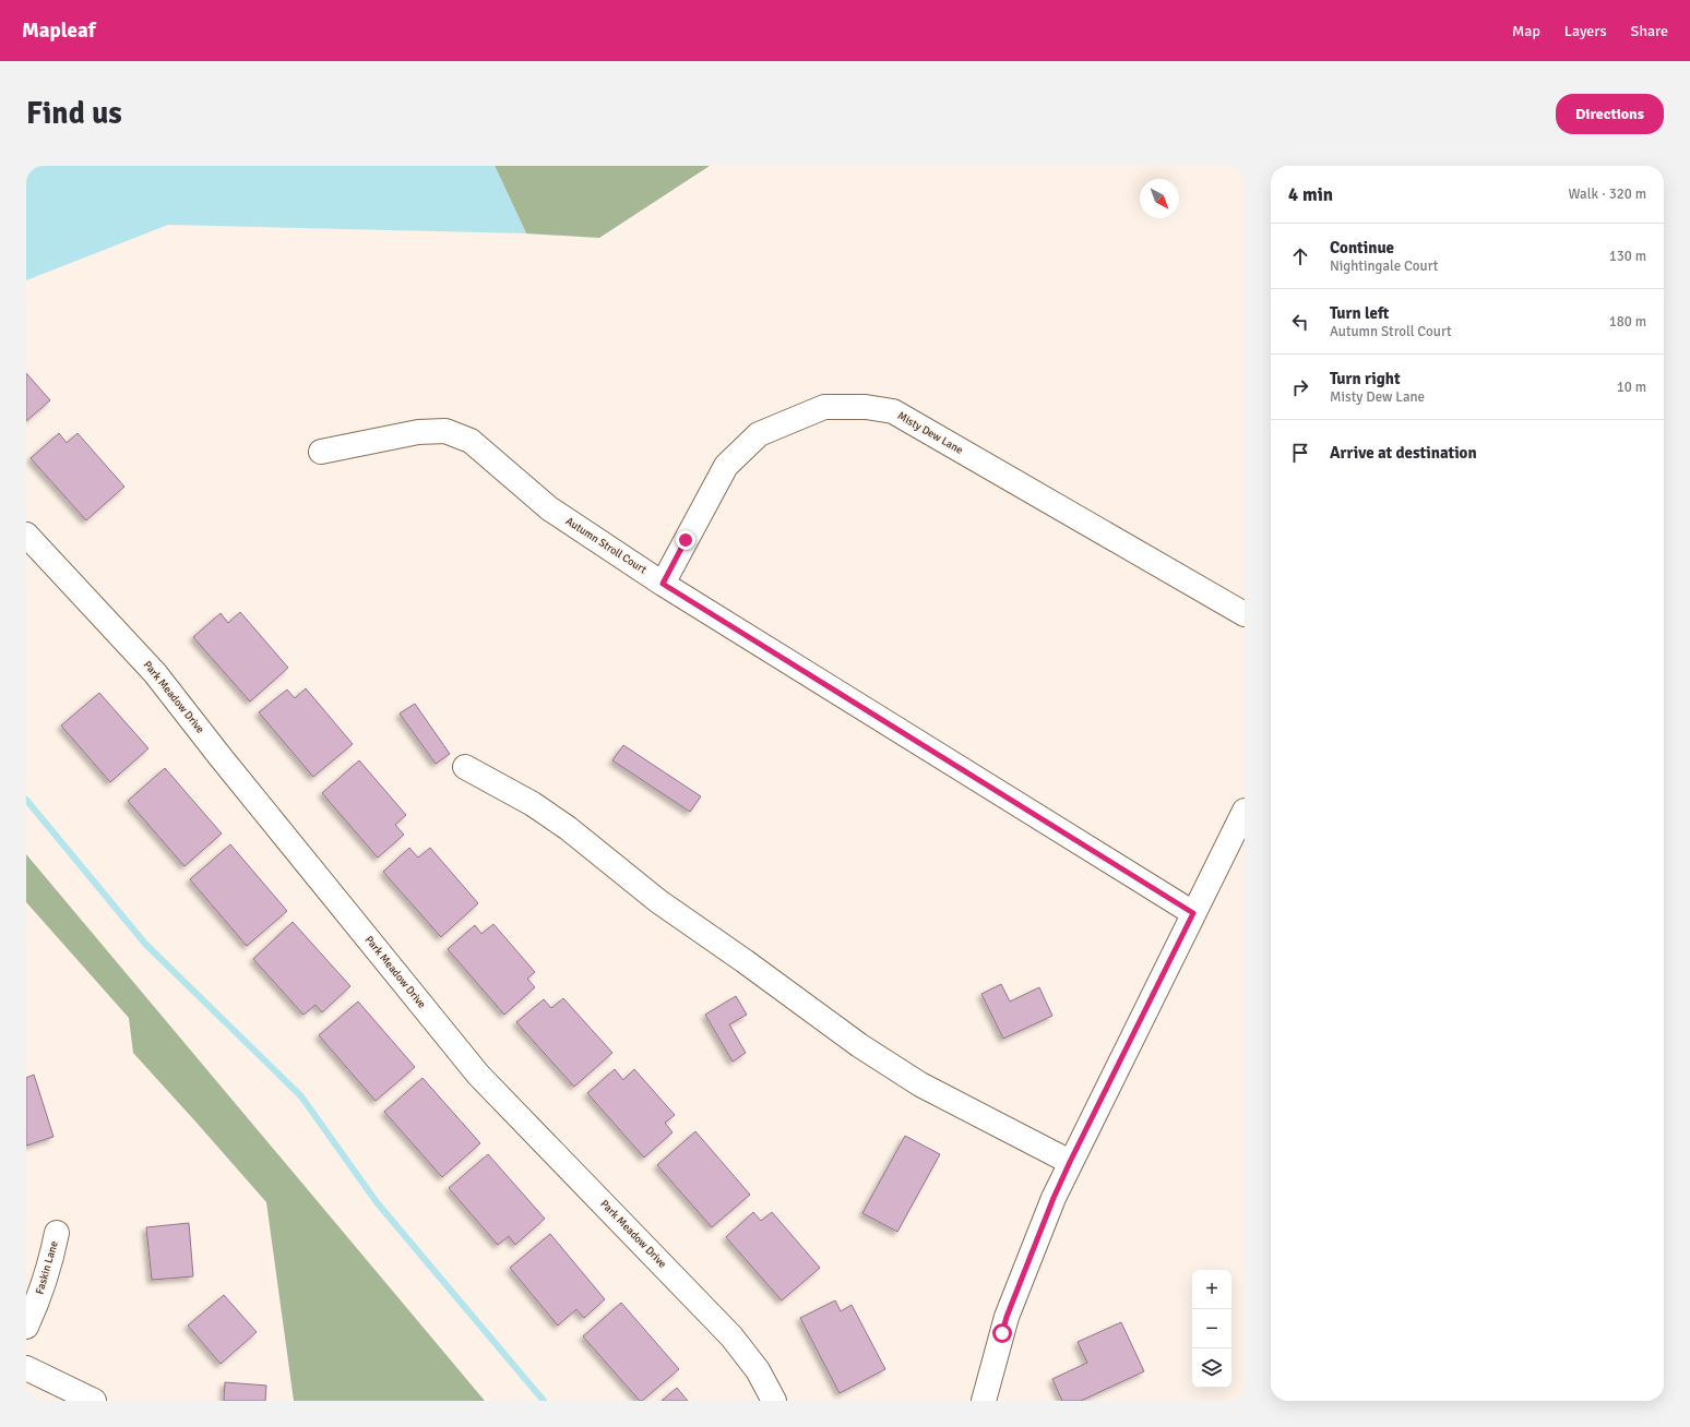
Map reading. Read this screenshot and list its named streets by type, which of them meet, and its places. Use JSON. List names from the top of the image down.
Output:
{
  "streets": {
    "street": [
      "Misty Dew Lane",
      "Autumn Stroll Court",
      "Park Meadow Drive",
      "Faskin Lane"
    ]
  },
  "crossings": [
    ["Misty Dew Lane", "Autumn Stroll Court"]
  ],
  "north": "bottom right",
  "page": {
    "header": "Mapleaf",
    "nav": ["Map", "Layers", "Share"],
    "buttons": "Directions",
    "title": "Find us",
    "heading": ["4 min", "Walk · 320 m"],
    "list": [
      ["Continue", "Nightingale Court", "130 m"],
      ["Turn left", "Autumn Stroll Court", "180 m"],
      ["Turn right", "Misty Dew Lane", "10 m"],
      "Arrive at destination"
    ],
    "map_buttons": ["+", "−"]
  }
}
